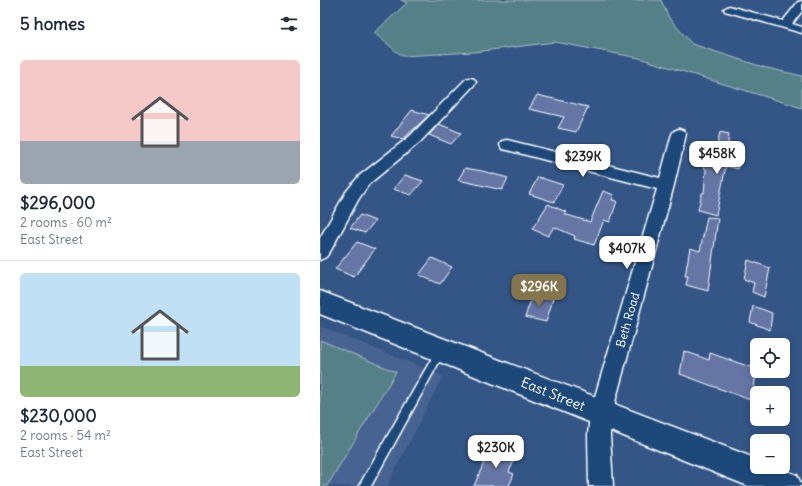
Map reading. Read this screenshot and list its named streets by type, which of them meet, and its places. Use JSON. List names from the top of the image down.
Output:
{
  "streets": {
    "street": ["Beth Road", "East Street"]
  },
  "crossings": [
    ["Beth Road", "East Street"]
  ],
  "page": {
    "heading": "5 homes",
    "list": [
      {
        "name": "$296,000",
        "note": "2 rooms · 60 m² · East Street"
      },
      {
        "name": "$230,000",
        "note": "2 rooms · 54 m² · East Street"
      }
    ],
    "price": [
      "$458K",
      "$239K",
      "$407K",
      "$296K",
      "$230K"
    ],
    "map_buttons": ["+", "−"]
  }
}
